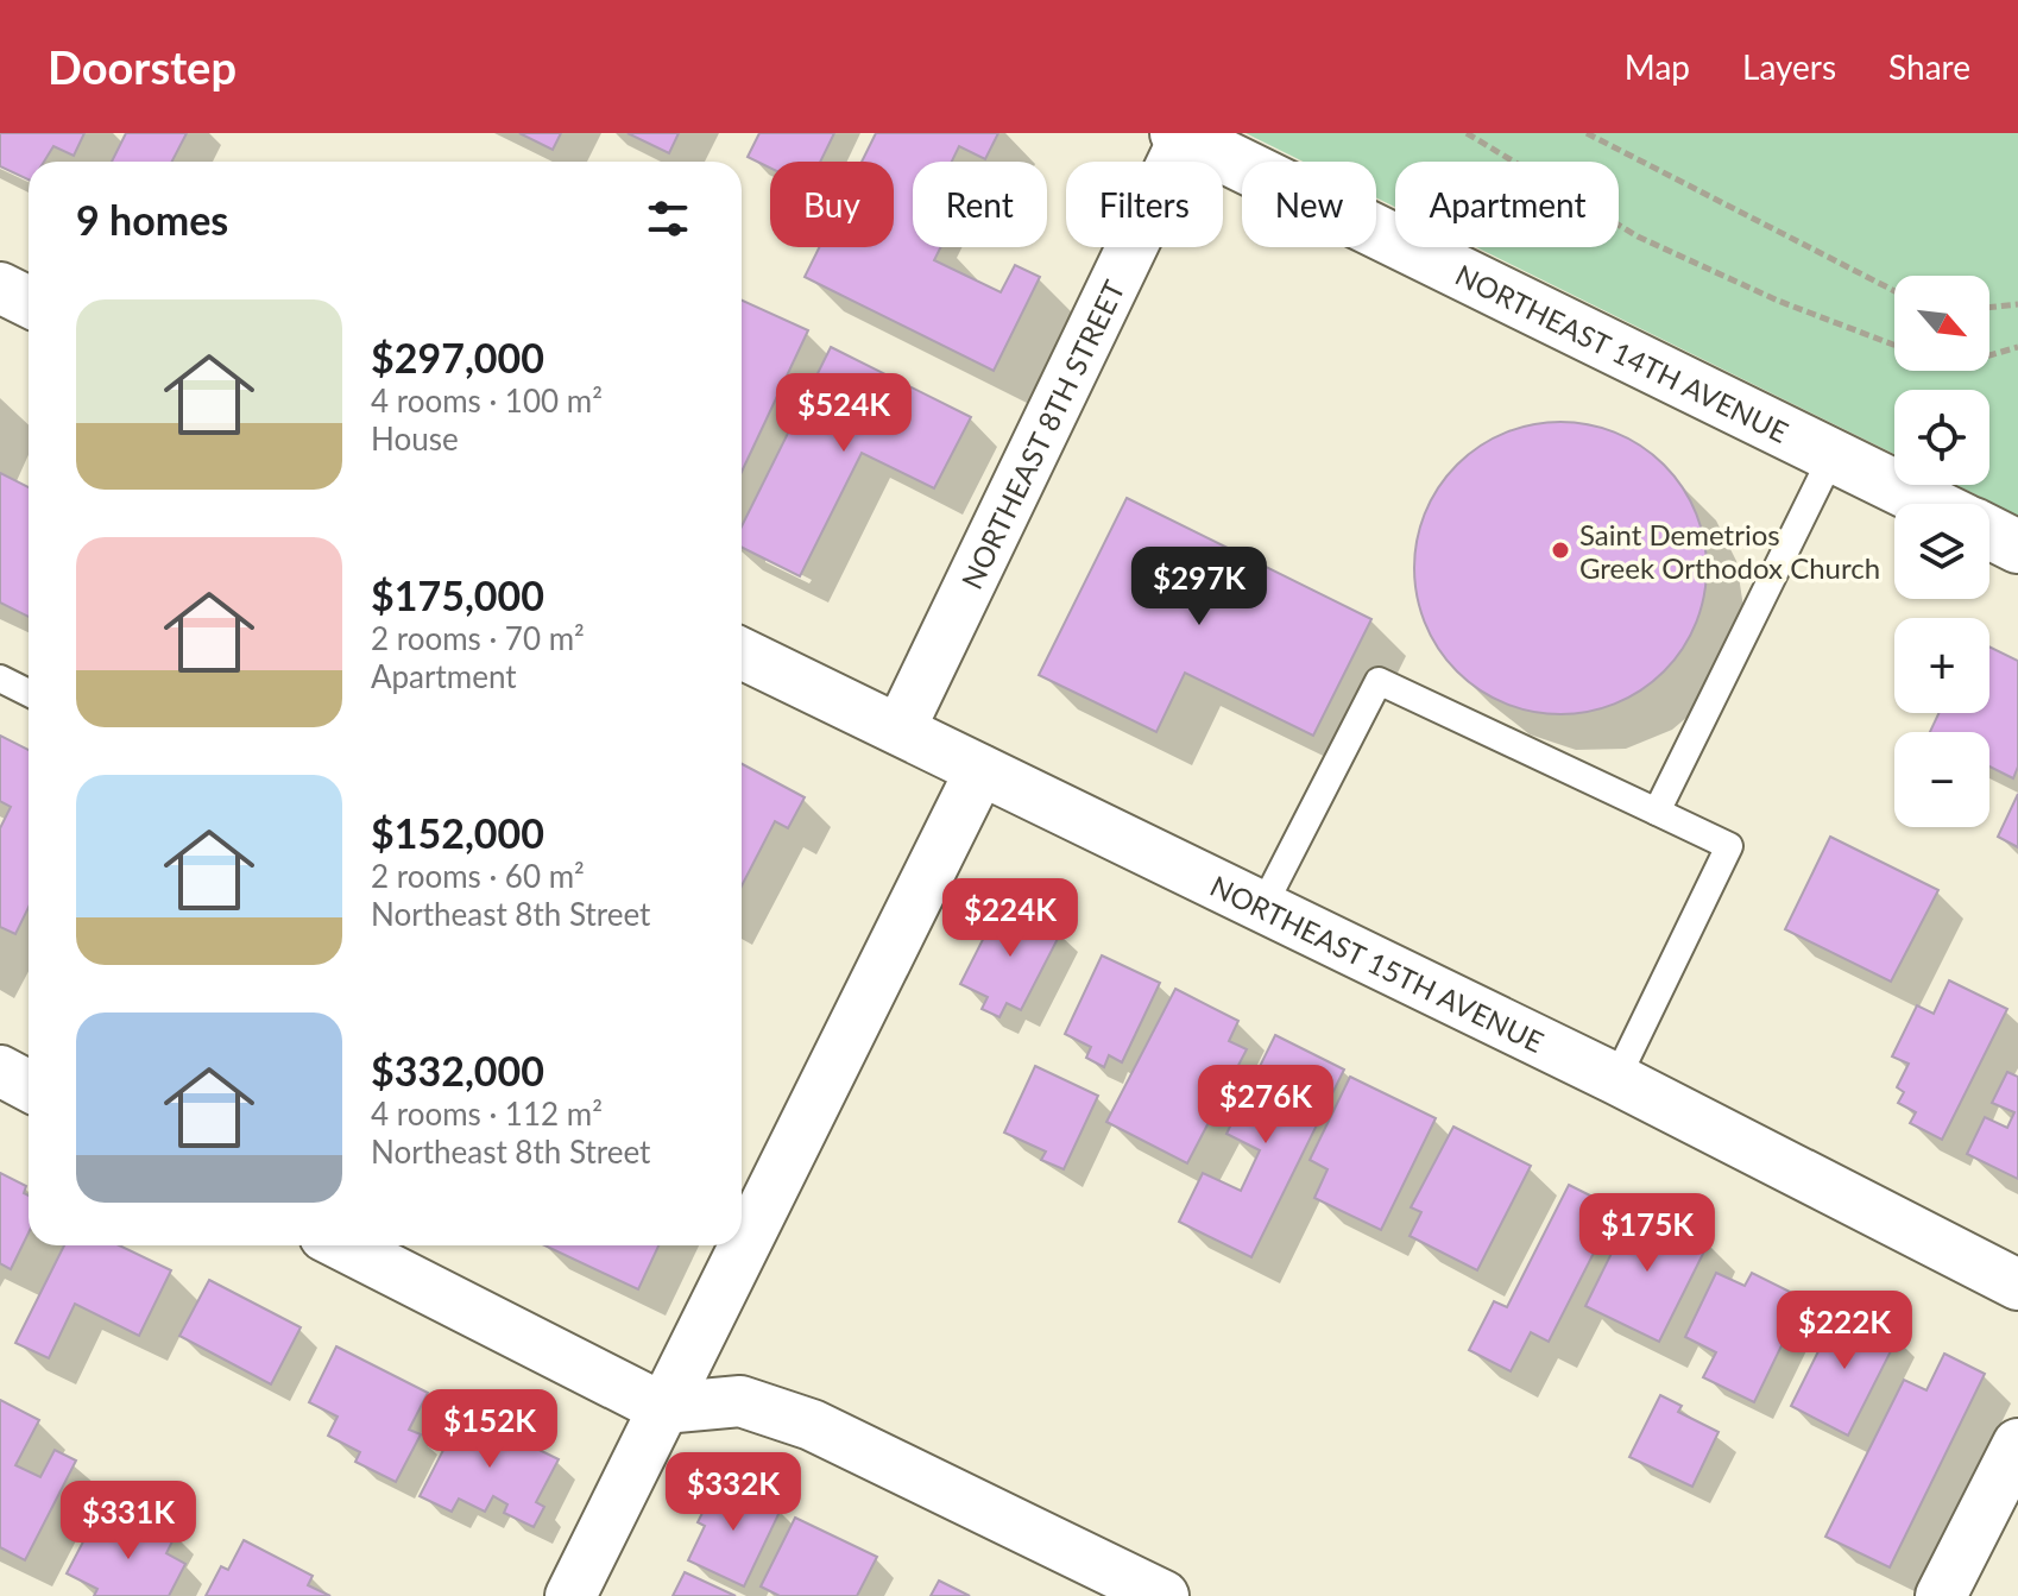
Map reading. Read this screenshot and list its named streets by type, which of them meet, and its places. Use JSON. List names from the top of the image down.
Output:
{
  "streets": {
    "street": ["NORTHEAST 14TH AVENUE", "NORTHEAST 8TH STREET", "NORTHEAST 15TH AVENUE"]
  },
  "crossings": [
    ["NORTHEAST 14TH AVENUE", "NORTHEAST 8TH STREET"],
    ["NORTHEAST 8TH STREET", "NORTHEAST 15TH AVENUE"]
  ],
  "places": ["Saint Demetrios Greek Orthodox Church"],
  "north": "bottom right",
  "page": {
    "header": "Doorstep",
    "nav": ["Map", "Layers", "Share"],
    "chip": [
      "Buy",
      "Rent",
      "Filters",
      "New",
      "Apartment"
    ],
    "heading": "9 homes",
    "map_buttons": ["+", "−"],
    "list": [
      {
        "name": "$297,000",
        "note": "4 rooms · 100 m² · House"
      },
      {
        "name": "$175,000",
        "note": "2 rooms · 70 m² · Apartment"
      },
      {
        "name": "$152,000",
        "note": "2 rooms · 60 m² · Northeast 8th Street"
      },
      {
        "name": "$332,000",
        "note": "4 rooms · 112 m² · Northeast 8th Street"
      }
    ],
    "price": [
      "$524K",
      "$297K",
      "$224K",
      "$276K",
      "$175K",
      "$222K",
      "$152K",
      "$332K",
      "$331K"
    ]
  }
}
